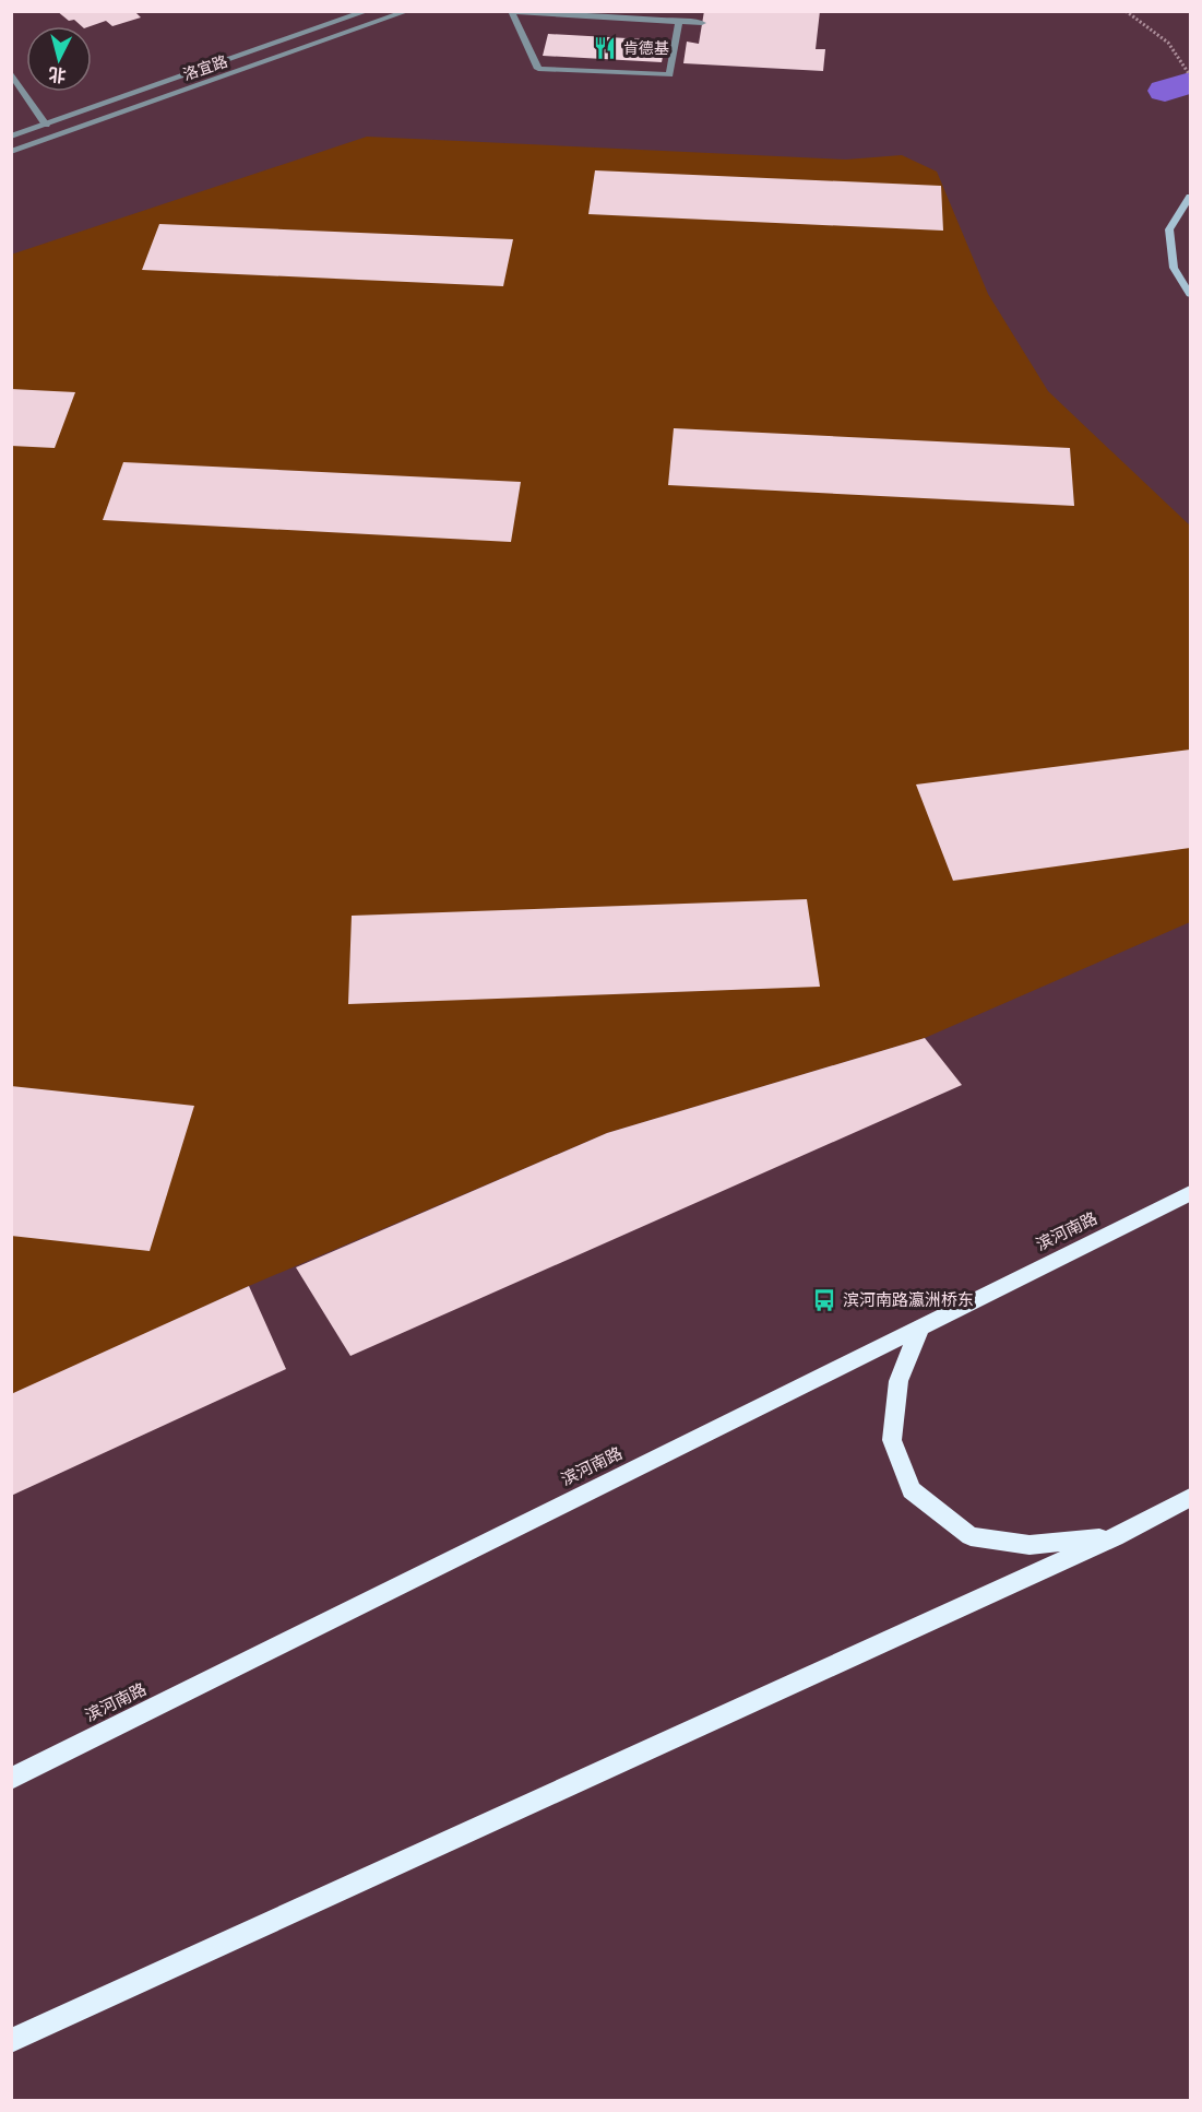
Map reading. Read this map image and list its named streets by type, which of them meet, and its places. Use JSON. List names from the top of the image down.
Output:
{
  "streets": {
    "highway": ["滨河南路"],
    "street": ["洛宜路"]
  },
  "places": {
    "restaurant": ["肯德基"],
    "bus stop": ["滨河南路瀛洲桥东"]
  },
  "north": "bottom"
}
